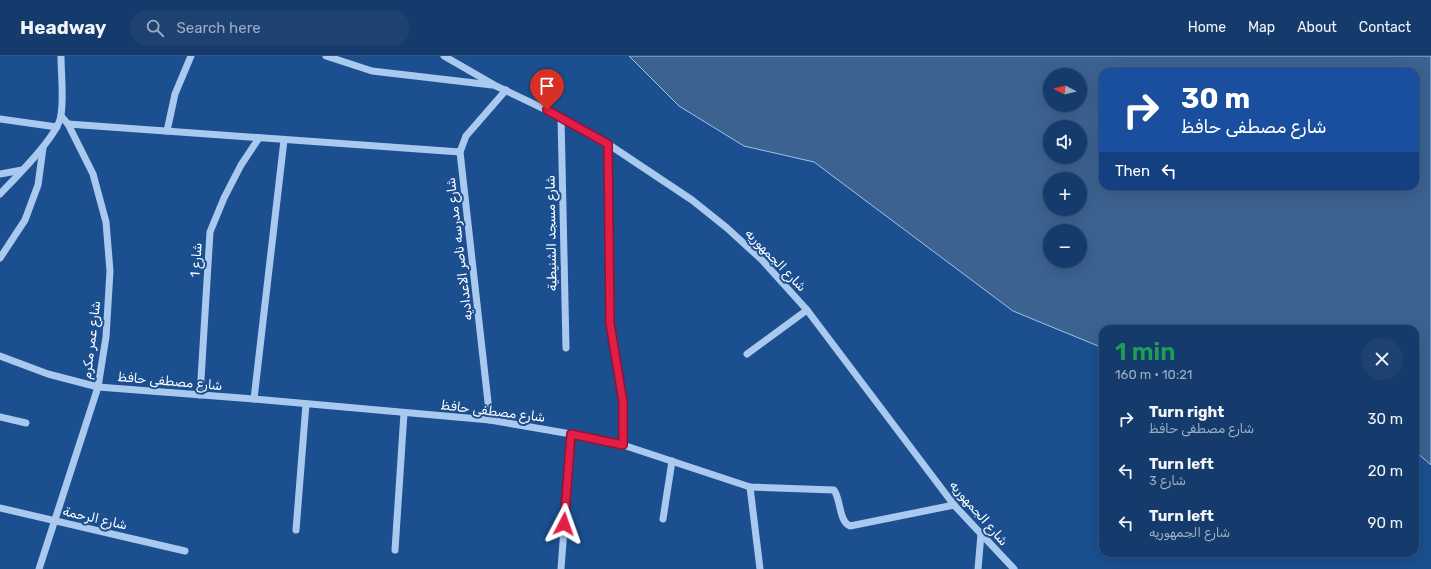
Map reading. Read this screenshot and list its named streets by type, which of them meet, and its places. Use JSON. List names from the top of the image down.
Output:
{
  "streets": {
    "street": [
      "شارع مسجد الشنيطية",
      "شارع مدرسه ناصر الاعداديه",
      "شارع 1",
      "شارع الجمهوريه",
      "شارع عمر مكرم",
      "شارع مصطفى حافظ",
      "شارع الرحمة"
    ]
  },
  "crossings": [
    ["شارع مسجد الشنيطية", "شارع الجمهوريه"],
    ["شارع مدرسه ناصر الاعداديه", "شارع الجمهوريه"],
    ["شارع مدرسه ناصر الاعداديه", "شارع مصطفى حافظ"],
    ["شارع 1", "شارع مصطفى حافظ"],
    ["شارع الجمهوريه", "شارع مصطفى حافظ"],
    ["شارع عمر مكرم", "شارع مصطفى حافظ"],
    ["شارع عمر مكرم", "شارع الرحمة"]
  ],
  "north": "left",
  "page": {
    "header": "Headway",
    "search": "Search here",
    "nav": [
      "Home",
      "Map",
      "About",
      "Contact"
    ],
    "map_buttons": ["+", "−"],
    "turn": ["30 m", "شارع مصطفى حافظ"],
    "then": "Then",
    "heading": ["1 min", "160 m · 10:21"],
    "list": [
      {
        "name": "Turn right",
        "note": "شارع مصطفى حافظ",
        "value": "30 m"
      },
      {
        "name": "Turn left",
        "note": "شارع 3",
        "value": "20 m"
      },
      {
        "name": "Turn left",
        "note": "شارع الجمهوريه",
        "value": "90 m"
      }
    ]
  }
}
